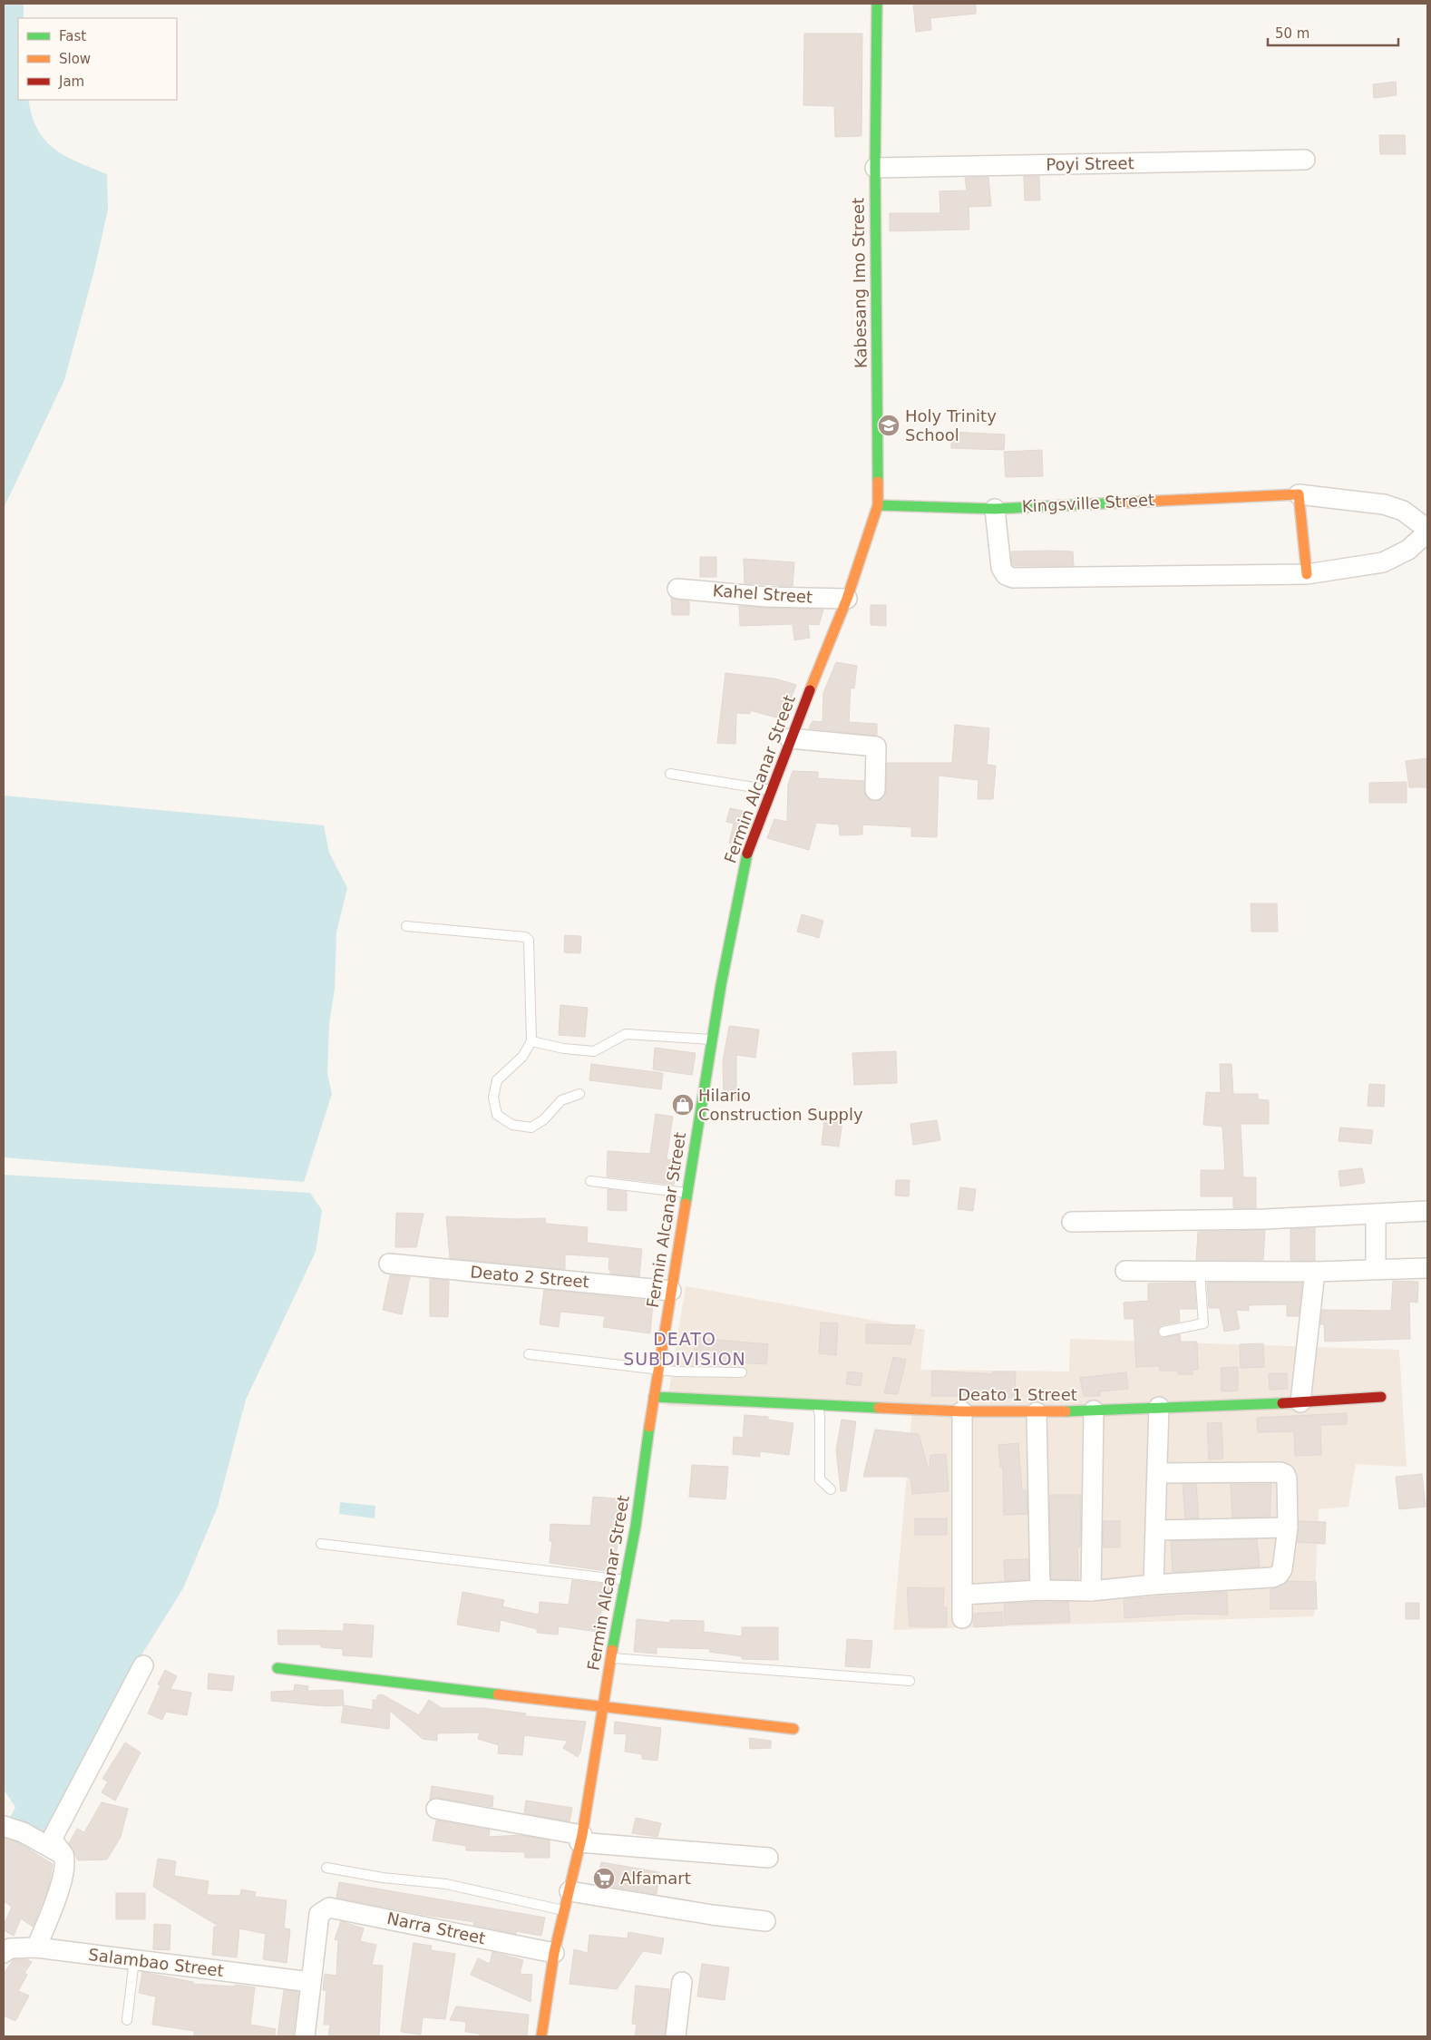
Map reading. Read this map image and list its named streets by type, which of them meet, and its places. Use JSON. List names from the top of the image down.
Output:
{
  "streets": {
    "main road": [
      "Kabesang Imo Street",
      "Kingsville Street",
      "Fermin Alcanar Street",
      "Deato 1 Street"
    ],
    "street": [
      "Poyi Street",
      "Kahel Street",
      "Deato 2 Street",
      "Narra Street",
      "Salambao Street"
    ]
  },
  "crossings": [
    ["Poyi Street", "Kabesang Imo Street"],
    ["Kabesang Imo Street", "Kingsville Street"],
    ["Kabesang Imo Street", "Fermin Alcanar Street"],
    ["Kahel Street", "Fermin Alcanar Street"],
    ["Fermin Alcanar Street", "Deato 2 Street"],
    ["Fermin Alcanar Street", "Deato 1 Street"],
    ["Fermin Alcanar Street", "Narra Street"],
    ["Narra Street", "Salambao Street"]
  ],
  "districts": ["DEATO SUBDIVISION"],
  "places": {
    "school or university": ["Holy Trinity School"],
    "shop": ["Hilario Construction Supply"],
    "supermarket": ["Alfamart"]
  },
  "legend": ["Fast", "Slow", "Jam"],
  "scale_bar": "50 m"
}
